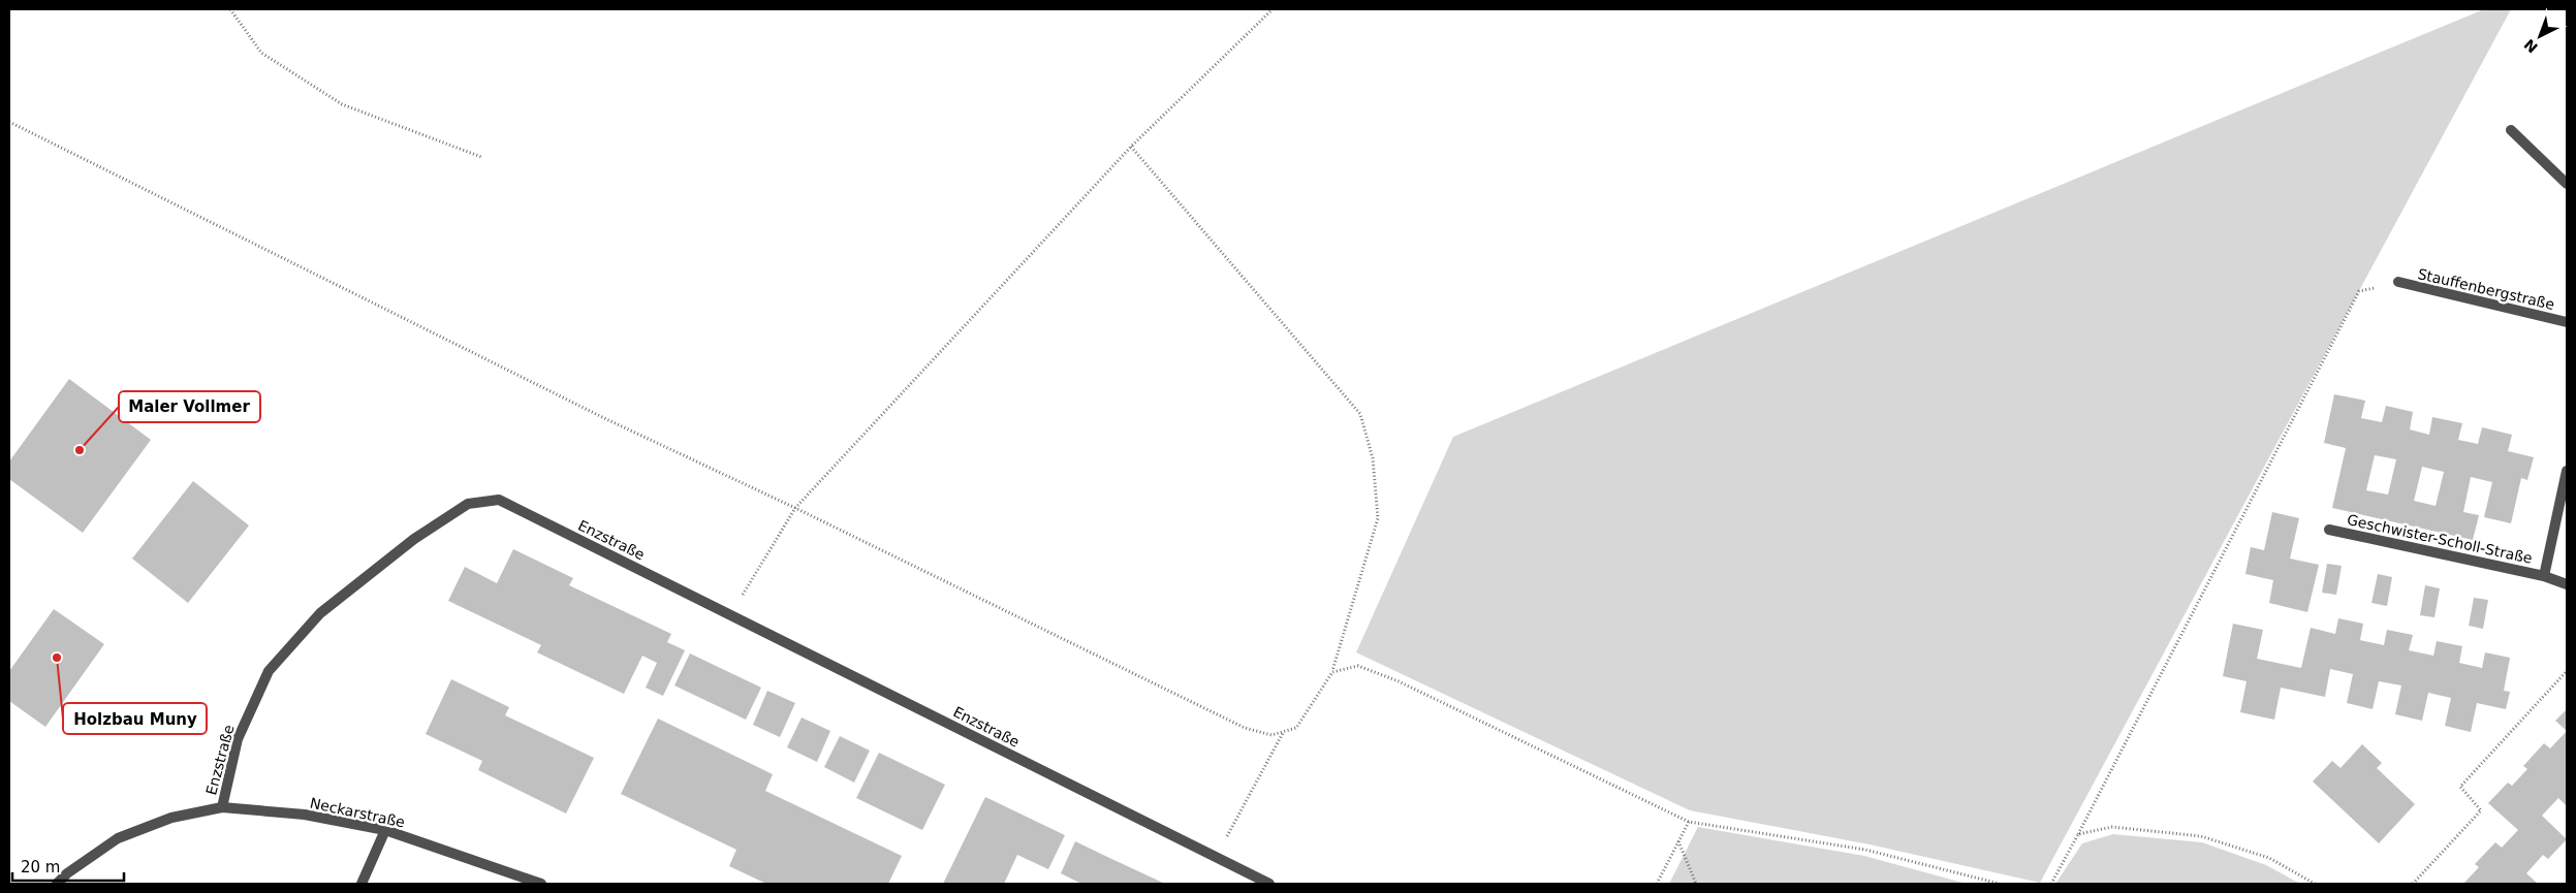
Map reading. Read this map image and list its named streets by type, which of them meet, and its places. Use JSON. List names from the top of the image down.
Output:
{
  "streets": {
    "street": [
      "Stauffenbergstraße",
      "Geschwister-Scholl-Straße",
      "Enzstraße",
      "Neckarstraße"
    ]
  },
  "crossings": [
    ["Enzstraße", "Neckarstraße"]
  ],
  "places": ["Maler Vollmer", "Holzbau Muny"],
  "scale_bar": "20 m",
  "north": "bottom left"
}
